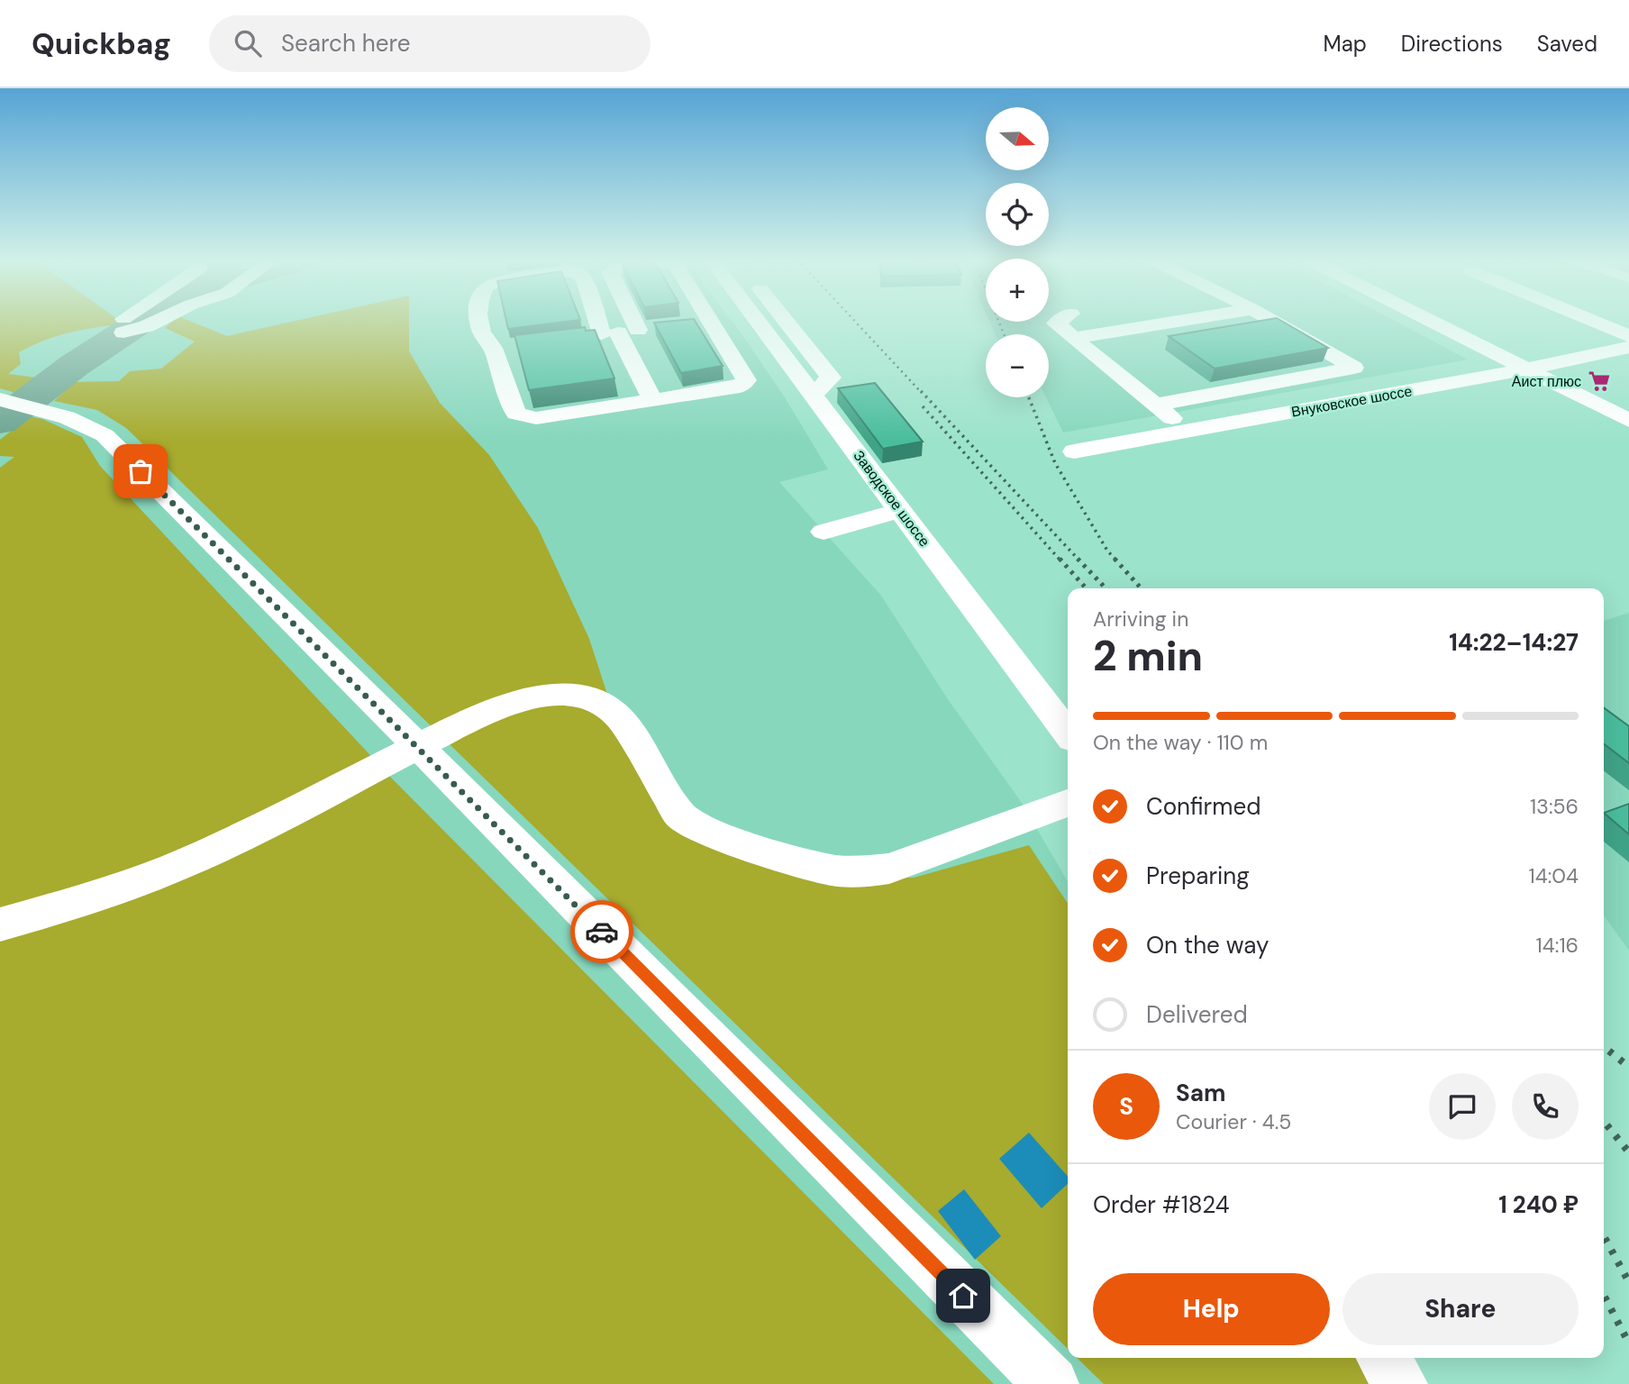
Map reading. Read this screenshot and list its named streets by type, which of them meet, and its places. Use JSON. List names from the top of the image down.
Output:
{
  "streets": {
    "street": ["Внуковское шоссе", "Заводское шоссе"]
  },
  "places": {
    "supermarket": ["Аист плюс"]
  },
  "north": "right",
  "page": {
    "header": "Quickbag",
    "search": "Search here",
    "nav": ["Map", "Directions", "Saved"],
    "map_buttons": ["+", "−"],
    "heading": ["2 min", "Arriving in", "14:22–14:27"],
    "panel": [
      "Sam",
      "Courier · 4.5",
      "Order #1824",
      "1 240 ₽"
    ],
    "bar": "On the way · 110 m",
    "list": [
      ["Confirmed", "13:56"],
      ["Preparing", "14:04"],
      ["On the way", "14:16"],
      "Delivered"
    ],
    "round": "S",
    "buttons": ["Help", "Share"]
  }
}
